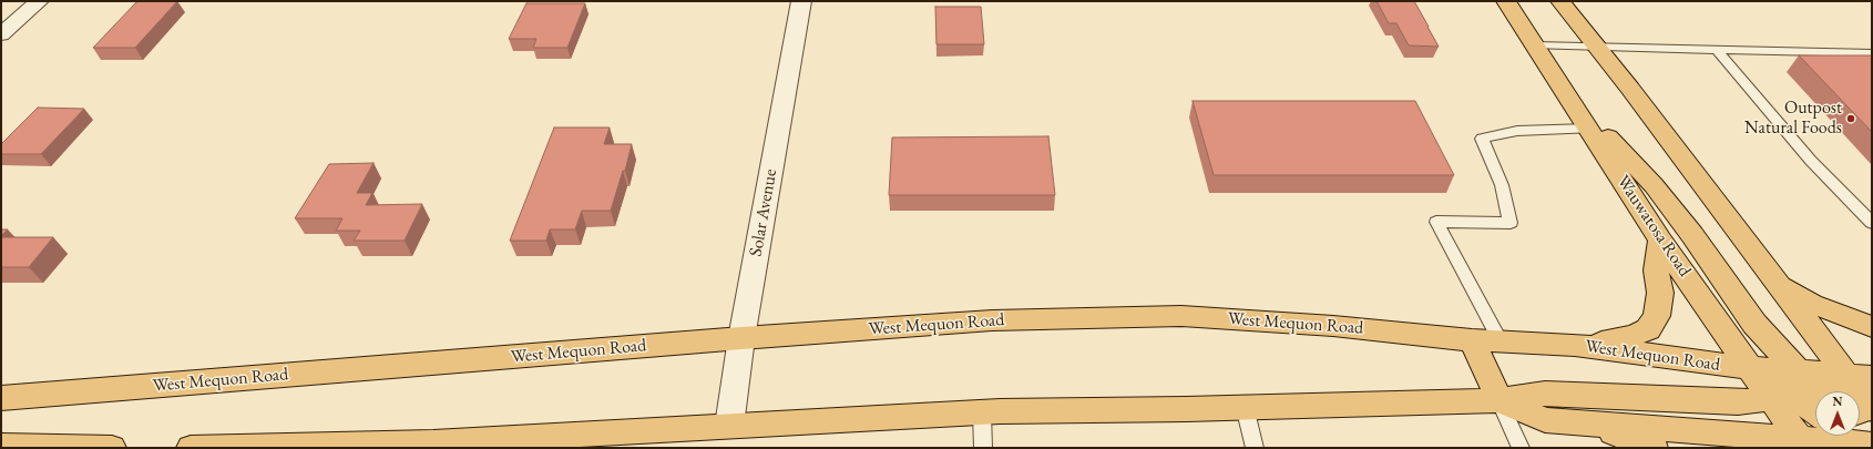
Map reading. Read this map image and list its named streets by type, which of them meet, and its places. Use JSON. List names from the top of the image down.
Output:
{
  "streets": {
    "main road": ["Wauwatosa Road", "West Mequon Road"],
    "street": ["Solar Avenue"]
  },
  "crossings": [
    ["Solar Avenue", "West Mequon Road"],
    ["Wauwatosa Road", "West Mequon Road"]
  ],
  "places": ["Outpost Natural Foods"],
  "north": "top"
}
